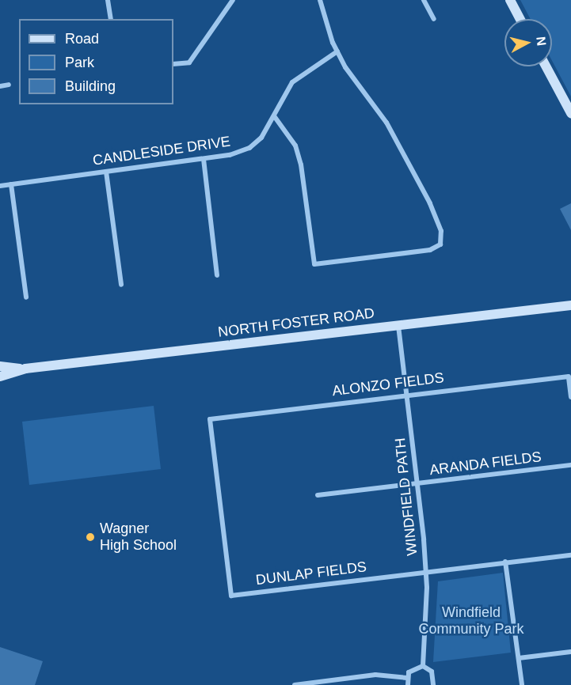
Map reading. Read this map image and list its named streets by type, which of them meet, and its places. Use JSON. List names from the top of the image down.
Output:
{
  "streets": {
    "main road": ["NORTH FOSTER ROAD"],
    "street": [
      "CANDLESIDE DRIVE",
      "ALONZO FIELDS",
      "ARANDA FIELDS",
      "WINDFIELD PATH",
      "DUNLAP FIELDS"
    ]
  },
  "crossings": [
    ["NORTH FOSTER ROAD", "WINDFIELD PATH"],
    ["ALONZO FIELDS", "WINDFIELD PATH"],
    ["ALONZO FIELDS", "DUNLAP FIELDS"],
    ["ARANDA FIELDS", "WINDFIELD PATH"],
    ["WINDFIELD PATH", "DUNLAP FIELDS"]
  ],
  "parks": ["Windfield Community Park"],
  "places": ["Wagner High School"],
  "legend": ["Road", "Park", "Building"],
  "north": "right"
}
